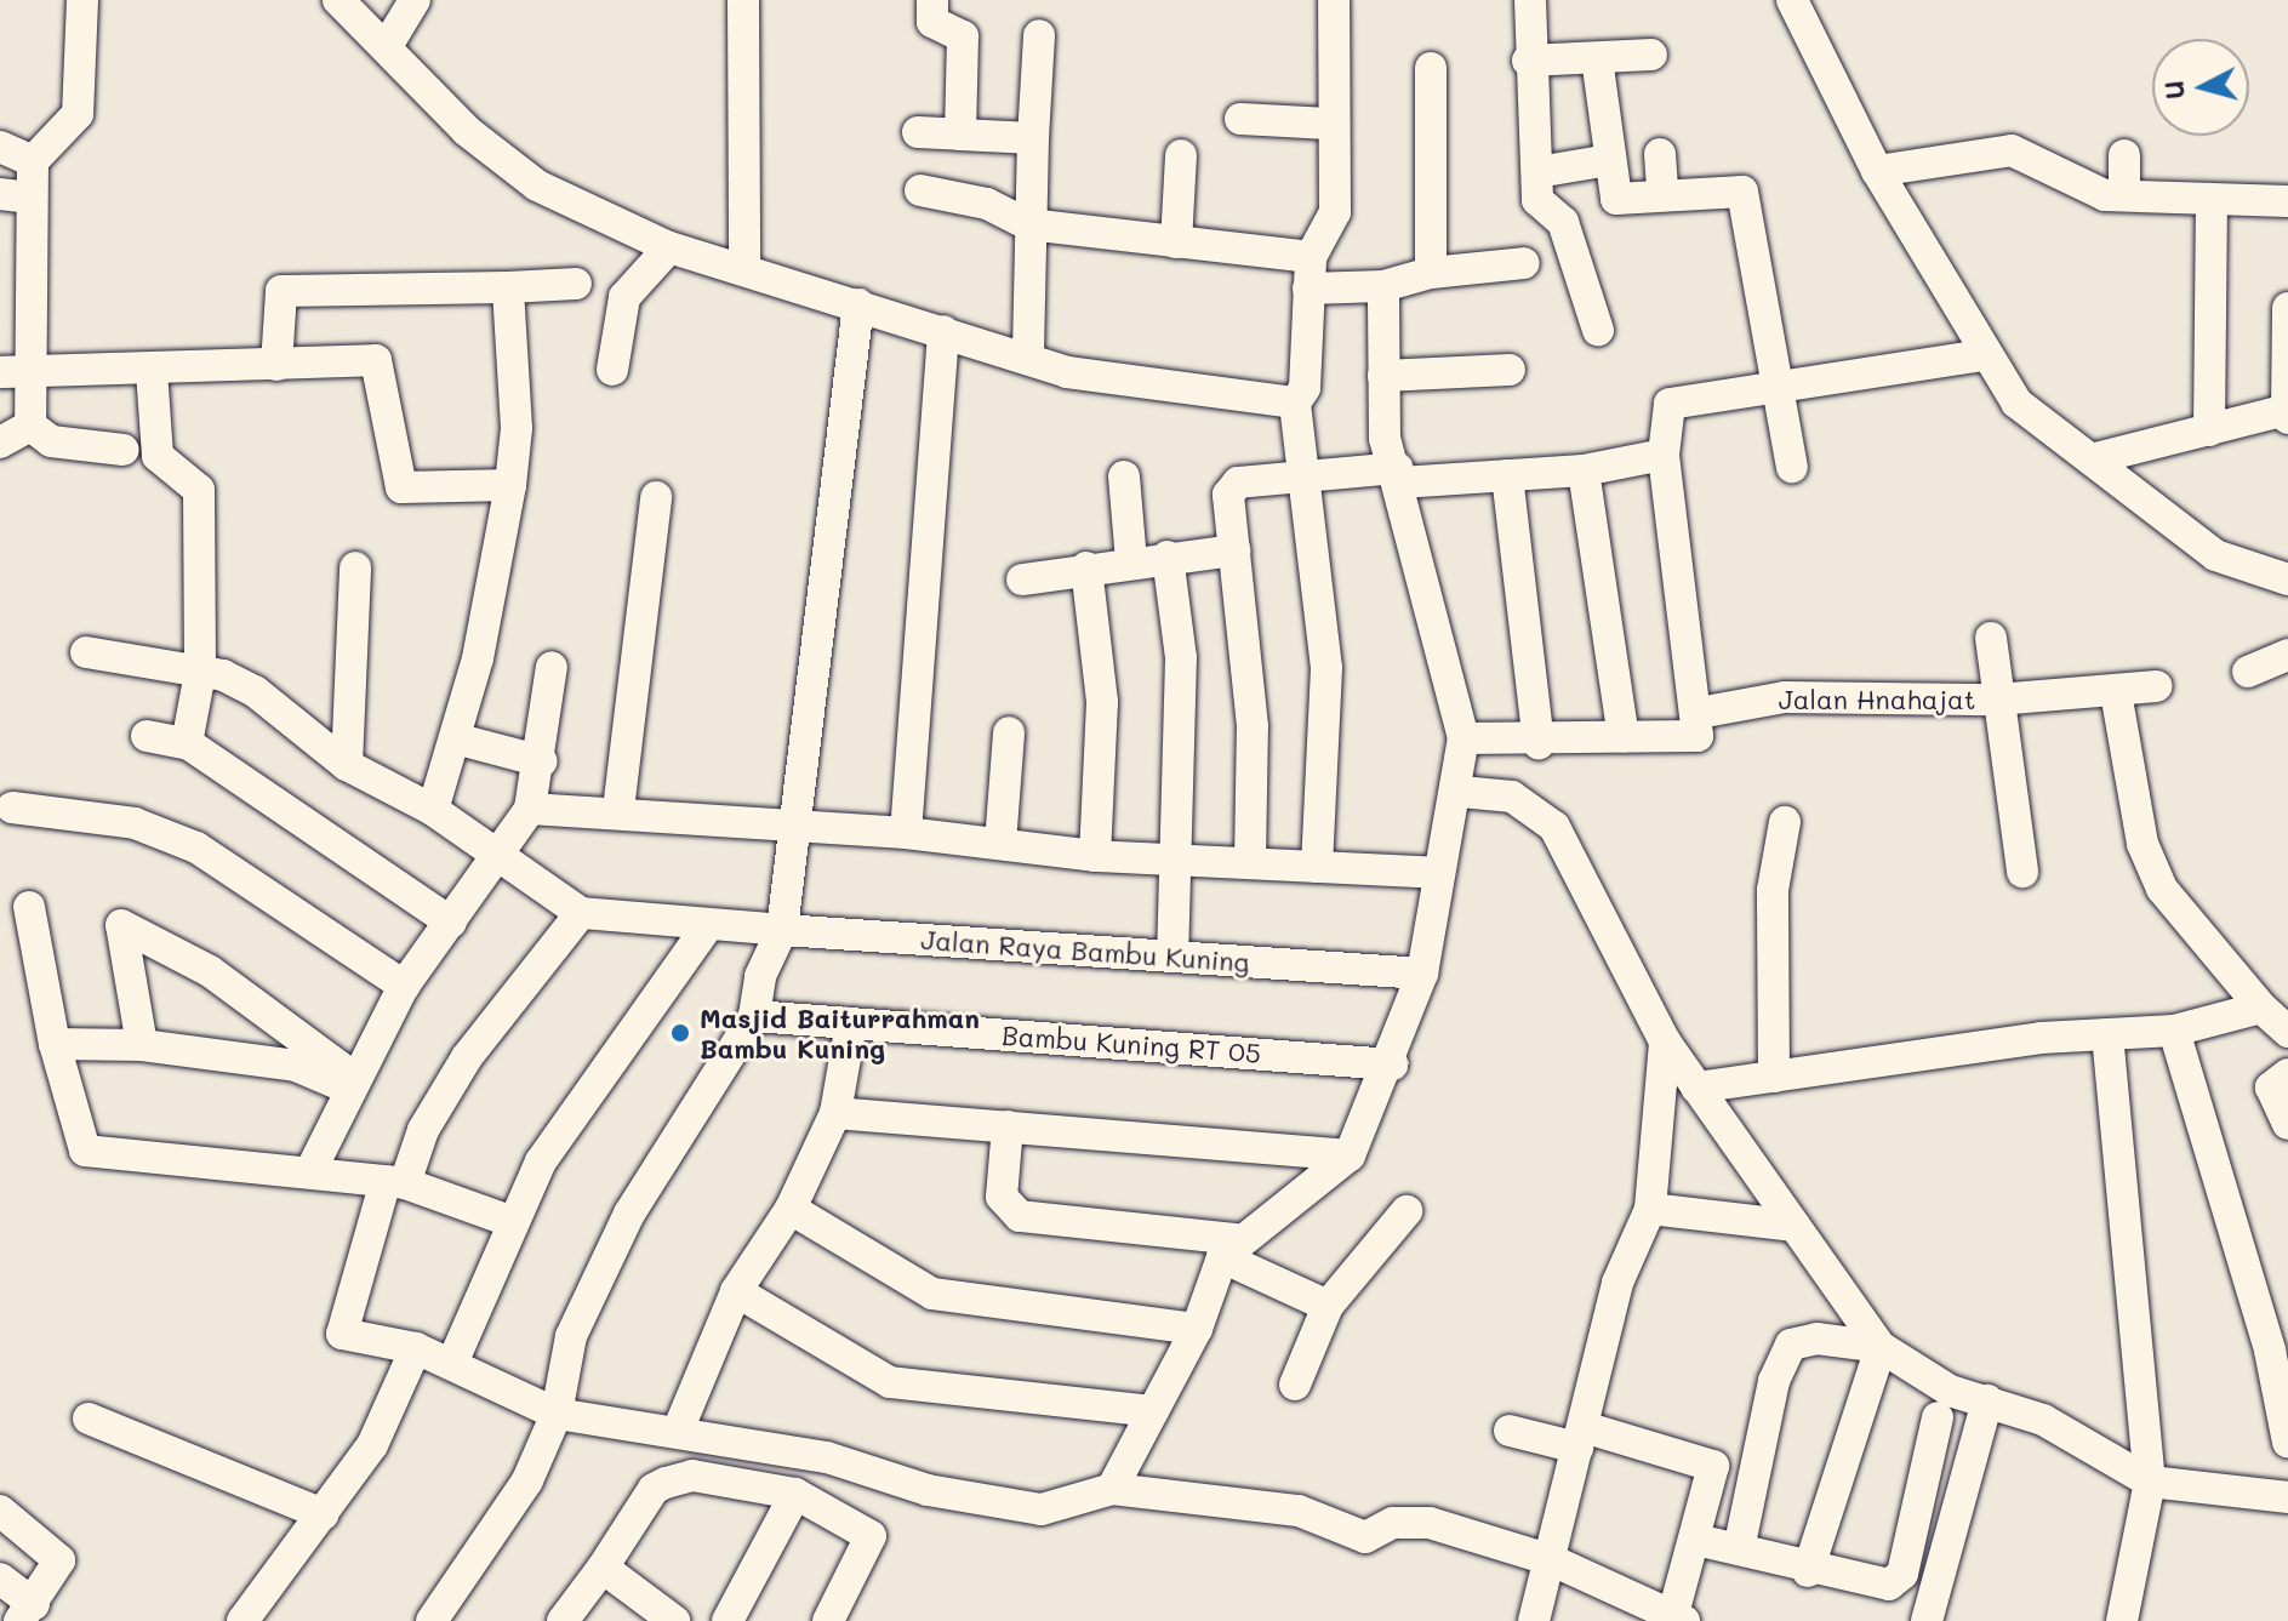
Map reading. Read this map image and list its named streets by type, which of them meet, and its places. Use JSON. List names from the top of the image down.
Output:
{
  "streets": {
    "street": ["Jalan Hnahajat", "Jalan Raya Bambu Kuning", "Bambu Kuning RT 05"]
  },
  "places": ["Masjid Baiturrahman Bambu Kuning"],
  "north": "left"
}
